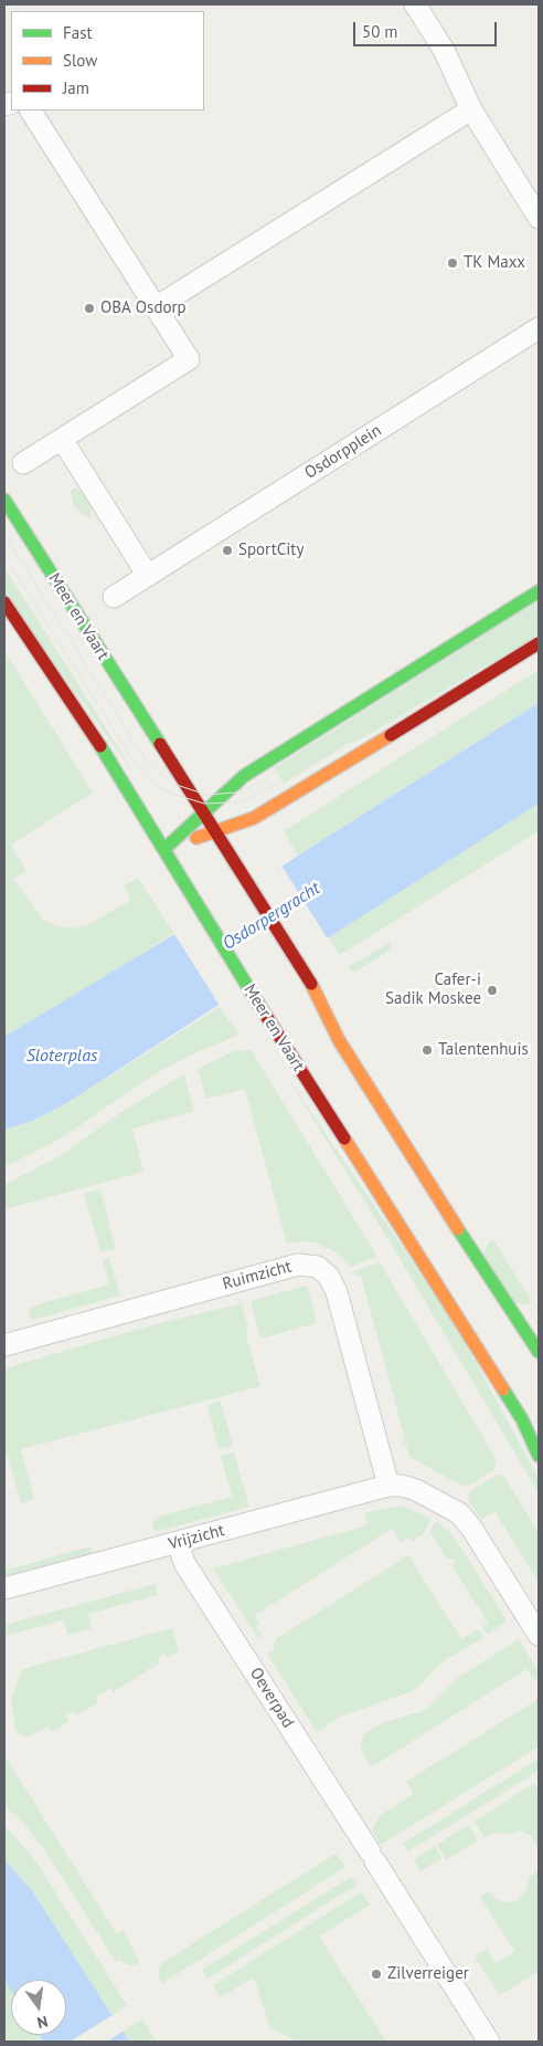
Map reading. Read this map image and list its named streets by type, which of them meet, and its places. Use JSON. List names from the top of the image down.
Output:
{
  "streets": {
    "main road": ["Meer en Vaart"],
    "street": [
      "Osdorpplein",
      "Ruimzicht",
      "Vrijzicht",
      "Oeverpad"
    ]
  },
  "crossings": [
    ["Ruimzicht", "Vrijzicht"],
    ["Vrijzicht", "Oeverpad"]
  ],
  "water": ["Osdorpergracht", "Sloterplas"],
  "places": [
    "TK Maxx",
    "OBA Osdorp",
    "SportCity",
    "Cafer-i Sadik Moskee",
    "Talentenhuis",
    "Zilverreiger"
  ],
  "legend": ["Fast", "Slow", "Jam"],
  "scale_bar": "50 m",
  "north": "bottom"
}
